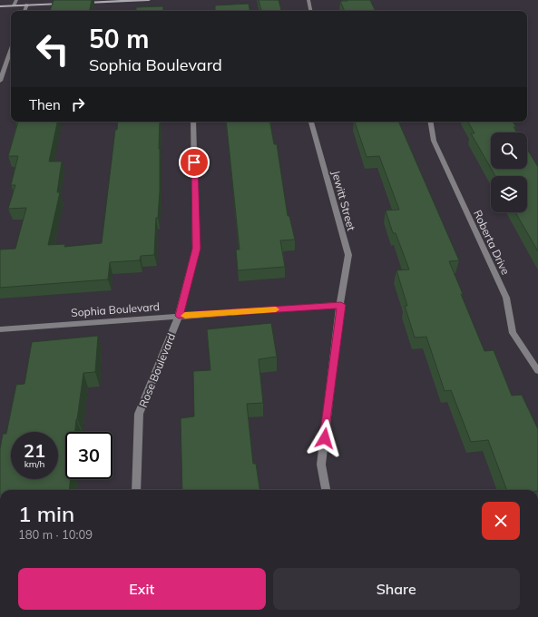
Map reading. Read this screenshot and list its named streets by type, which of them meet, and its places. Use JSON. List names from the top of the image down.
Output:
{
  "streets": {
    "street": [
      "Jewitt Street",
      "Roberta Drive",
      "Sophia Boulevard",
      "Rose Boulevard"
    ]
  },
  "crossings": [
    ["Jewitt Street", "Sophia Boulevard"],
    ["Sophia Boulevard", "Rose Boulevard"]
  ],
  "page": {
    "turn": ["50 m", "Sophia Boulevard"],
    "then": "Then",
    "speed": "21 km/h",
    "limit": "30",
    "heading": ["1 min", "180 m · 10:09"],
    "buttons": ["Exit", "Share"]
  }
}
